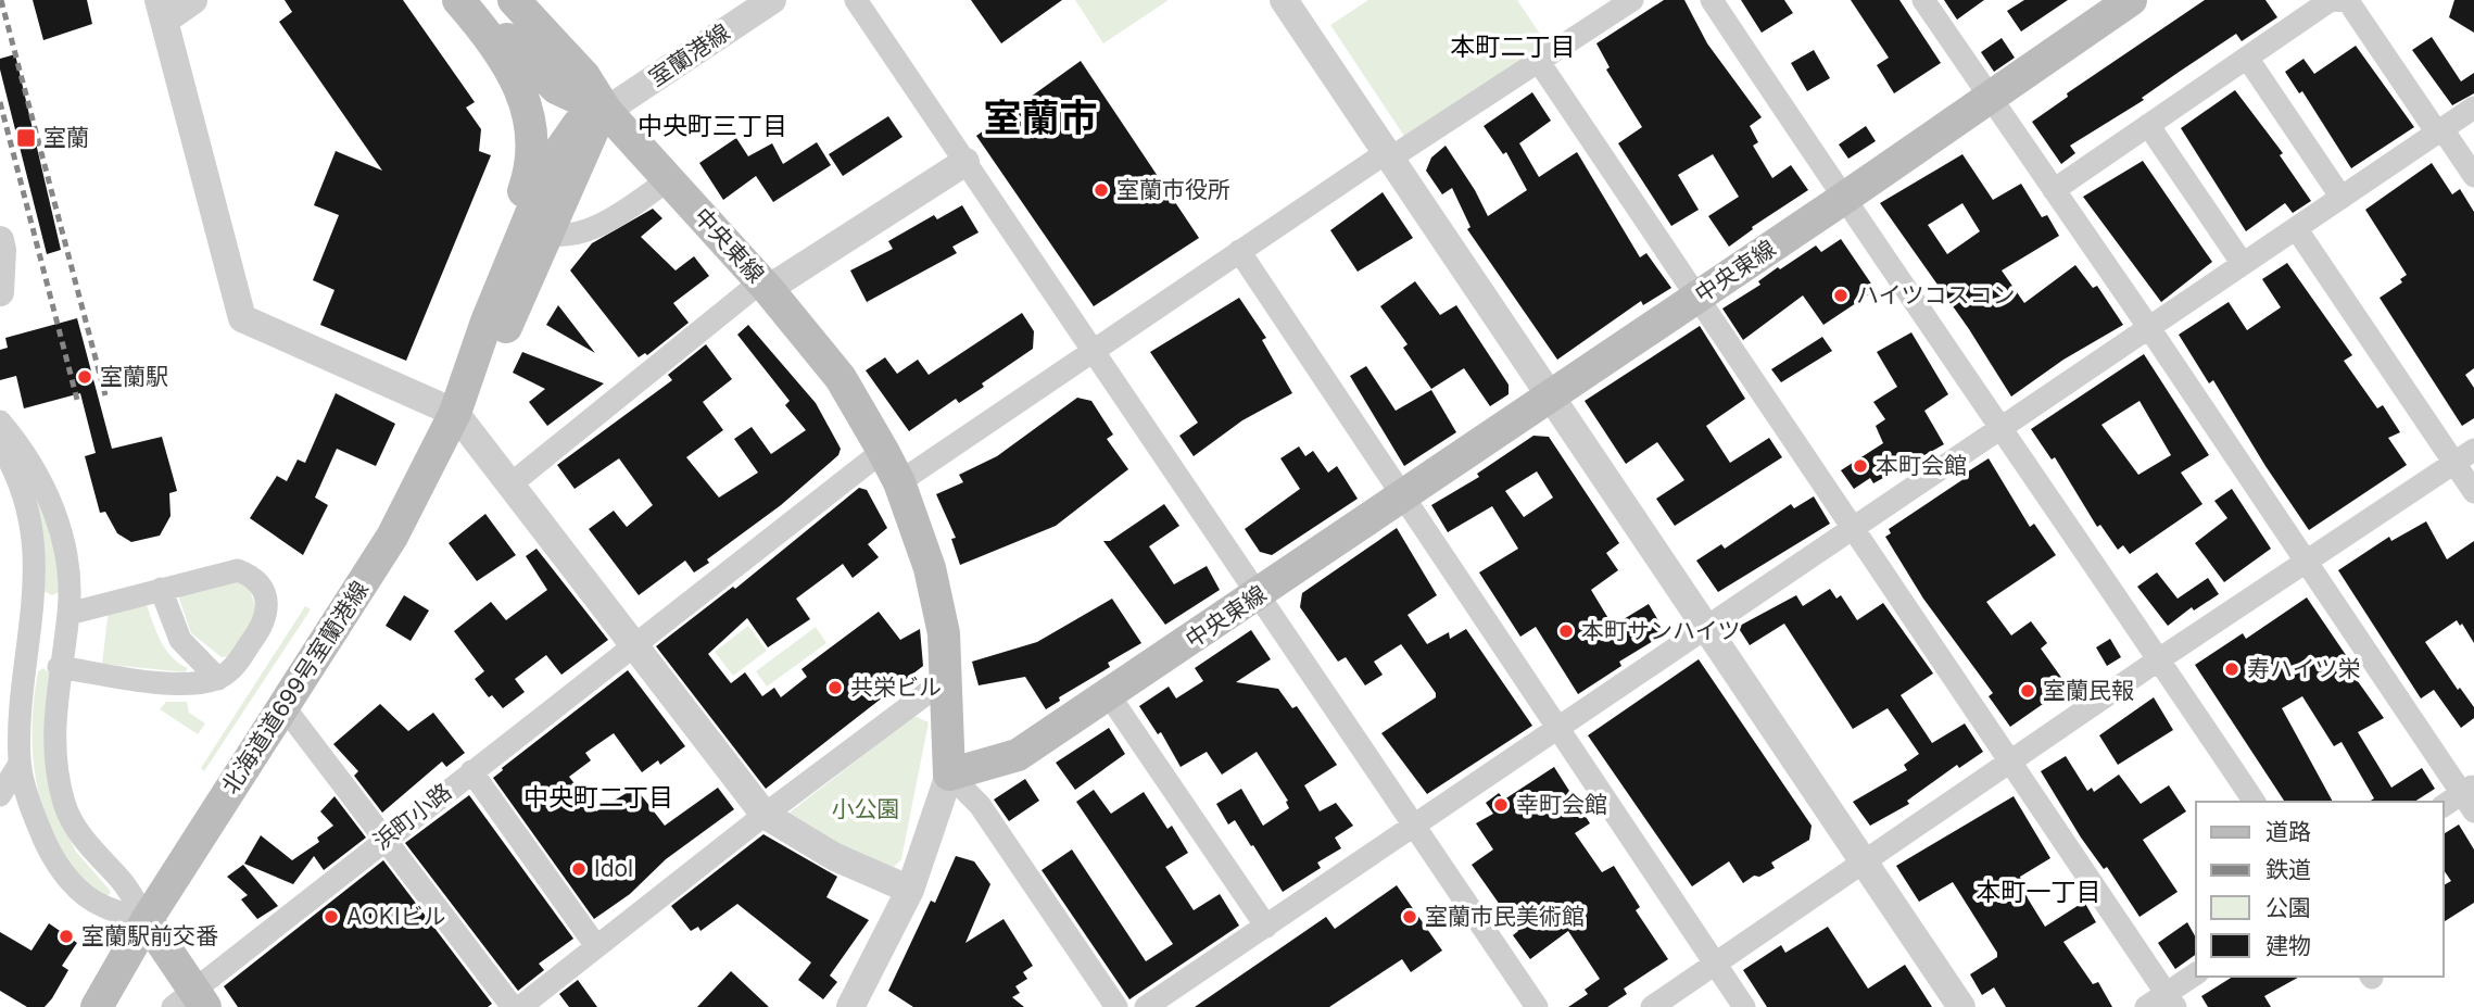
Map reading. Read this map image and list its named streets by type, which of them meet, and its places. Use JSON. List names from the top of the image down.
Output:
{
  "streets": {
    "main road": ["中央東線", "北海道道699号室蘭港線"],
    "street": ["室蘭港線", "浜町小路"]
  },
  "crossings": [
    ["室蘭港線", "中央東線"],
    ["室蘭港線", "北海道道699号室蘭港線"],
    ["中央東線", "北海道道699号室蘭港線"],
    ["中央東線", "浜町小路"]
  ],
  "districts": [
    "本町二丁目",
    "室蘭市",
    "中央町三丁目",
    "中央町二丁目",
    "本町一丁目"
  ],
  "parks": ["小公園"],
  "places": {
    "transit": ["室蘭"],
    "other": [
      "室蘭市役所",
      "ハイツコスコン",
      "室蘭駅",
      "本町会館",
      "本町サンハイツ",
      "寿ハイツ栄",
      "共栄ビル",
      "室蘭民報",
      "幸町会館",
      "Idol",
      "AOKIビル",
      "室蘭市民美術館",
      "室蘭駅前交番"
    ]
  },
  "legend": [
    "道路",
    "鉄道",
    "公園",
    "建物"
  ]
}
